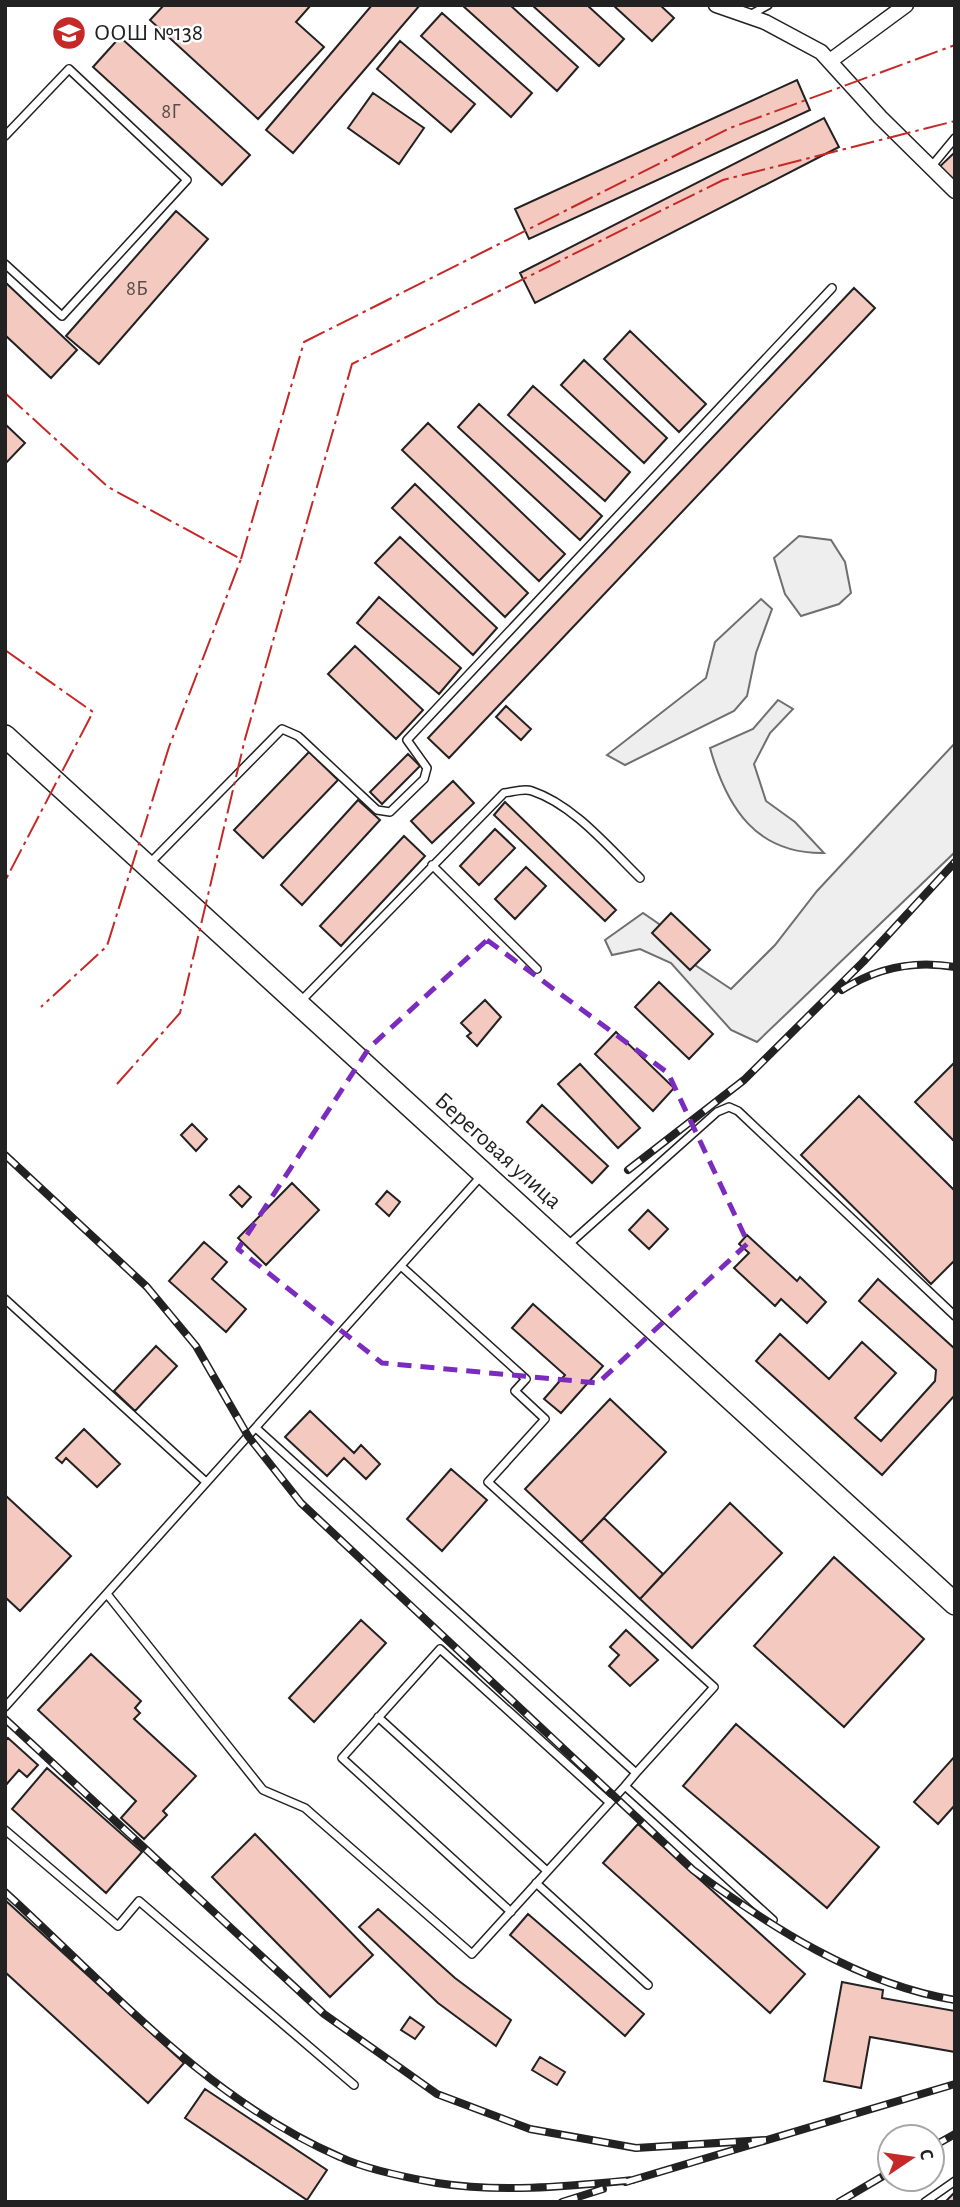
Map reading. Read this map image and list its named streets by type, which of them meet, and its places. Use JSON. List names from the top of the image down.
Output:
{
  "streets": {
    "street": ["Береговая улица"]
  },
  "places": {
    "school or university": ["ООШ №138"]
  },
  "house_numbers": ["8Г", "8Б"],
  "north": "right"
}
